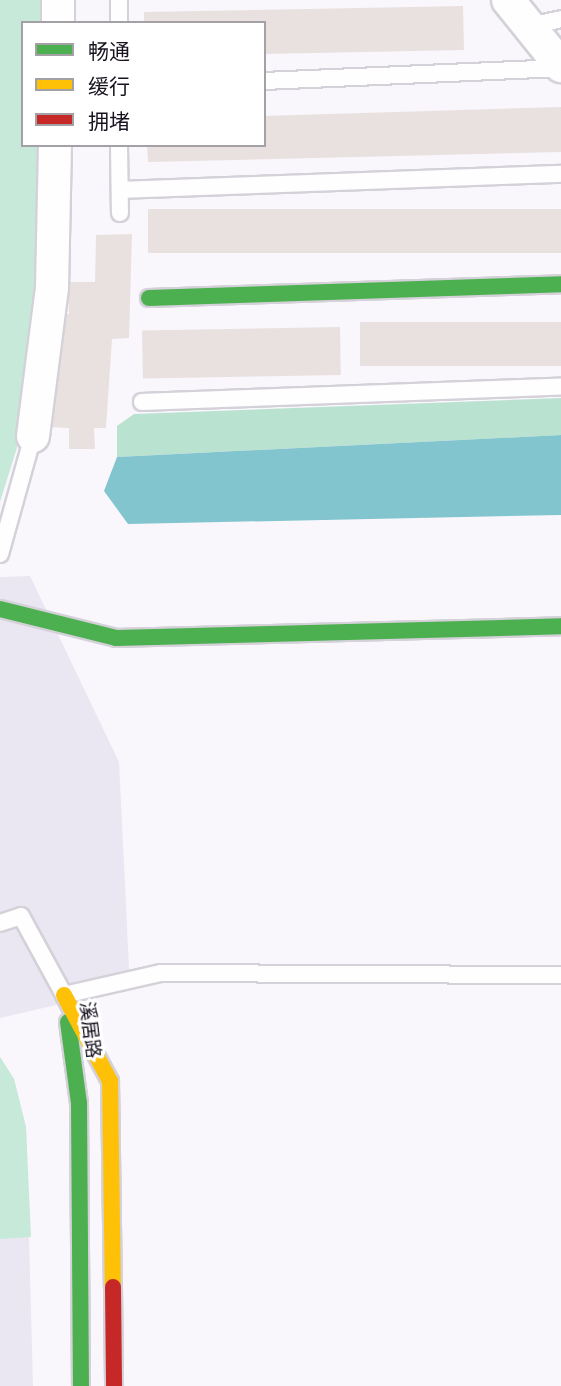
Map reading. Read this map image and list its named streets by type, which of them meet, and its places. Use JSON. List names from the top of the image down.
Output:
{
  "streets": {
    "street": ["溪居路"]
  },
  "legend": ["畅通", "缓行", "拥堵"]
}
